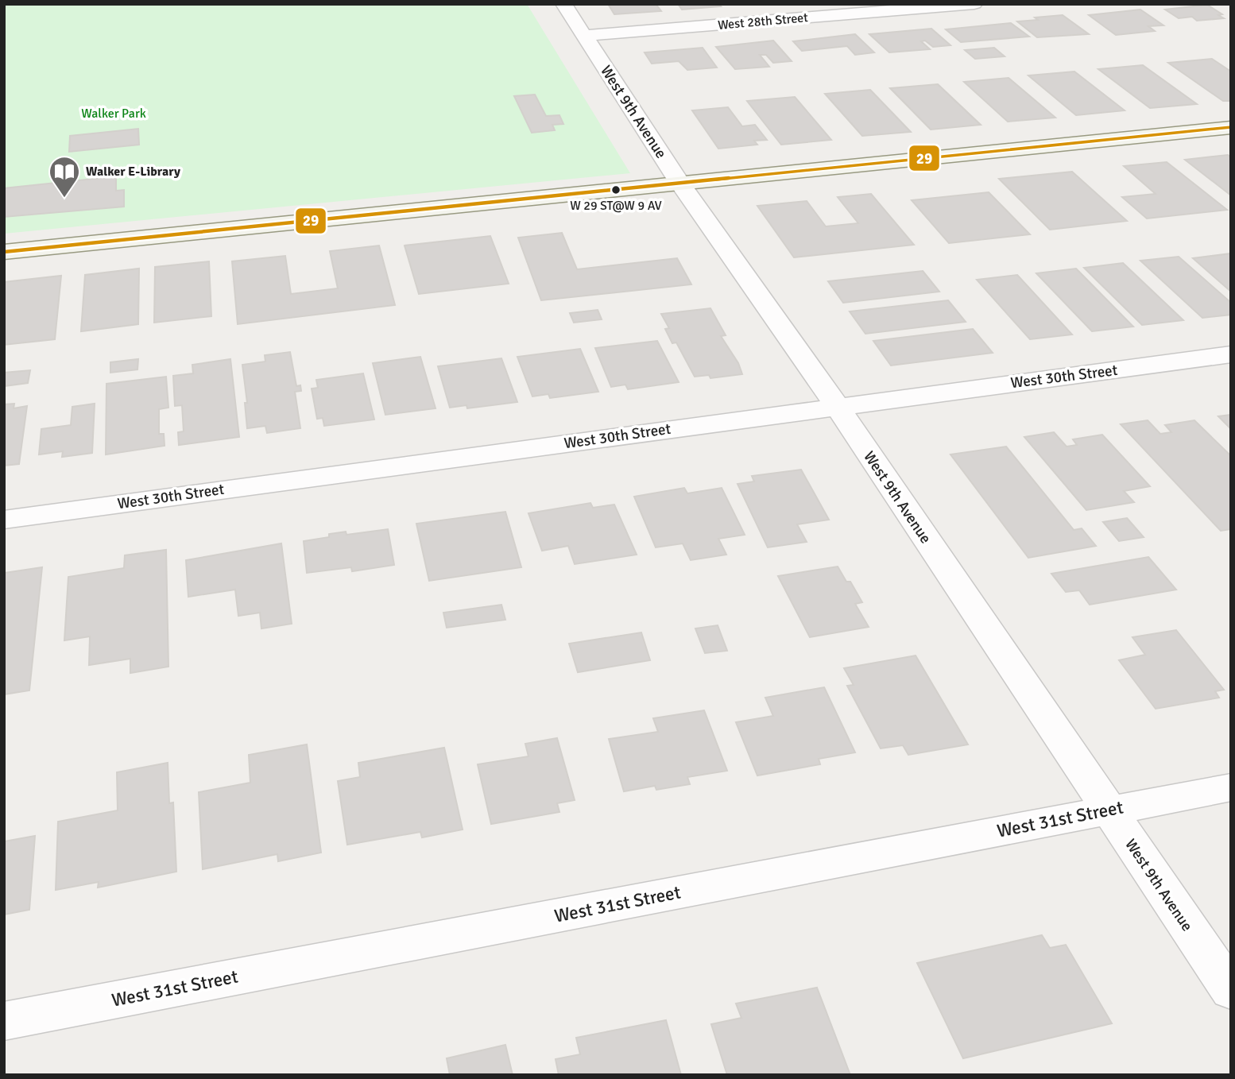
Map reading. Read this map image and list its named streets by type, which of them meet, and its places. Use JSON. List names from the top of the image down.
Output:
{
  "streets": {
    "street": [
      "West 28th Street",
      "West 9th Avenue",
      "West 30th Street",
      "West 31st Street"
    ]
  },
  "crossings": [
    ["West 28th Street", "West 9th Avenue"],
    ["West 9th Avenue", "West 30th Street"],
    ["West 9th Avenue", "West 31st Street"]
  ],
  "parks": ["Walker Park"],
  "places": {
    "other": ["W 29 ST@W 9 AV"],
    "library": ["Walker E-Library"]
  },
  "lines": ["transit line 29"]
}
